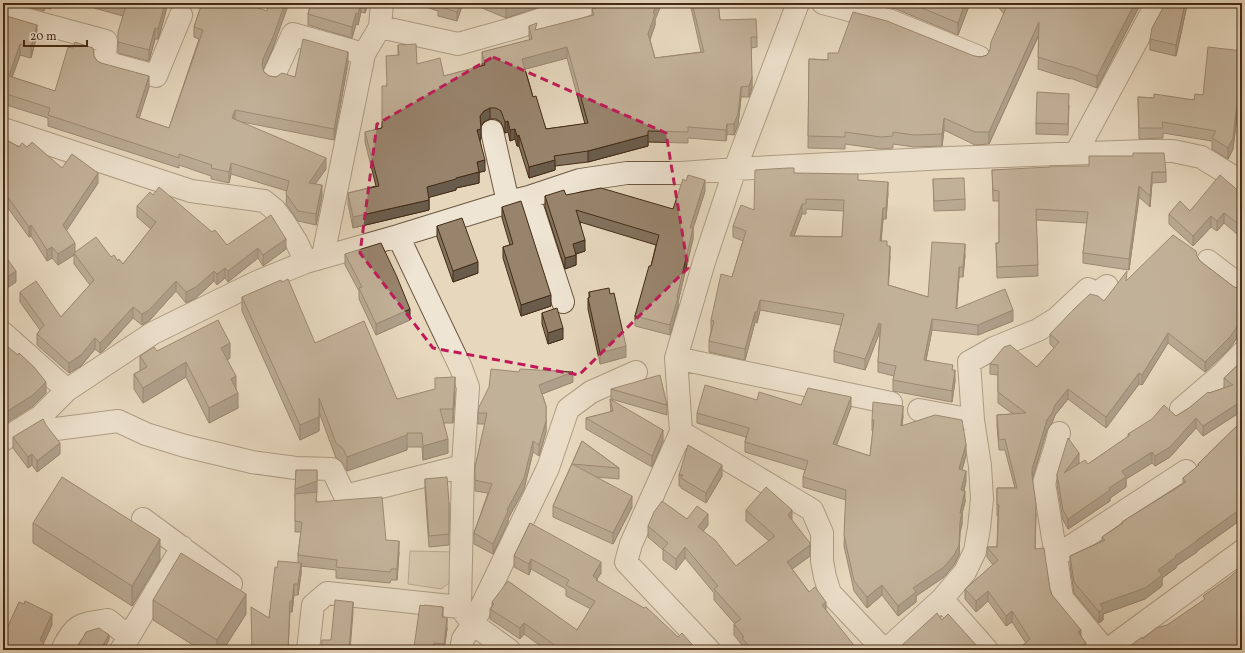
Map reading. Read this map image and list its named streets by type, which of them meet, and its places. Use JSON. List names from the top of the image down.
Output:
{
  "scale_bar": "20 m"
}
